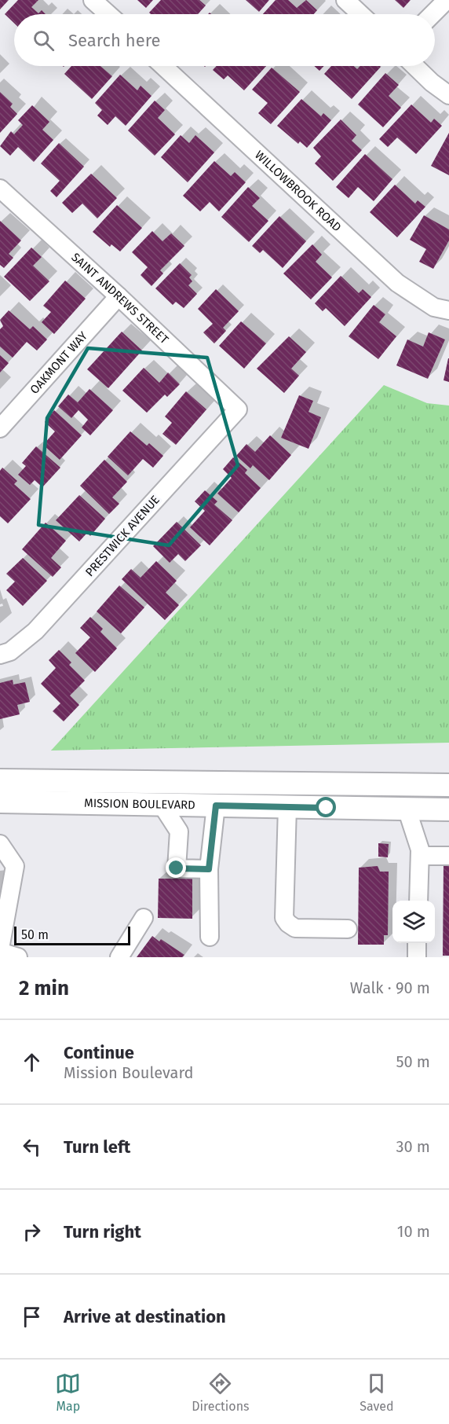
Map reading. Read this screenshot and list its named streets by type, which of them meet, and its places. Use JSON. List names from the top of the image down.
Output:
{
  "streets": {
    "main road": ["MISSION BOULEVARD"],
    "street": [
      "WILLOWBROOK ROAD",
      "SAINT ANDREWS STREET",
      "OAKMONT WAY",
      "PRESTWICK AVENUE"
    ]
  },
  "crossings": [
    ["SAINT ANDREWS STREET", "OAKMONT WAY"],
    ["SAINT ANDREWS STREET", "PRESTWICK AVENUE"]
  ],
  "scale_bar": "50 m",
  "page": {
    "search": "Search here",
    "scale": "50 m",
    "heading": ["2 min", "Walk · 90 m"],
    "list": [
      ["Continue", "Mission Boulevard", "50 m"],
      ["Turn left", "30 m"],
      ["Turn right", "10 m"],
      "Arrive at destination"
    ],
    "nav": ["Map", "Directions", "Saved"]
  }
}
